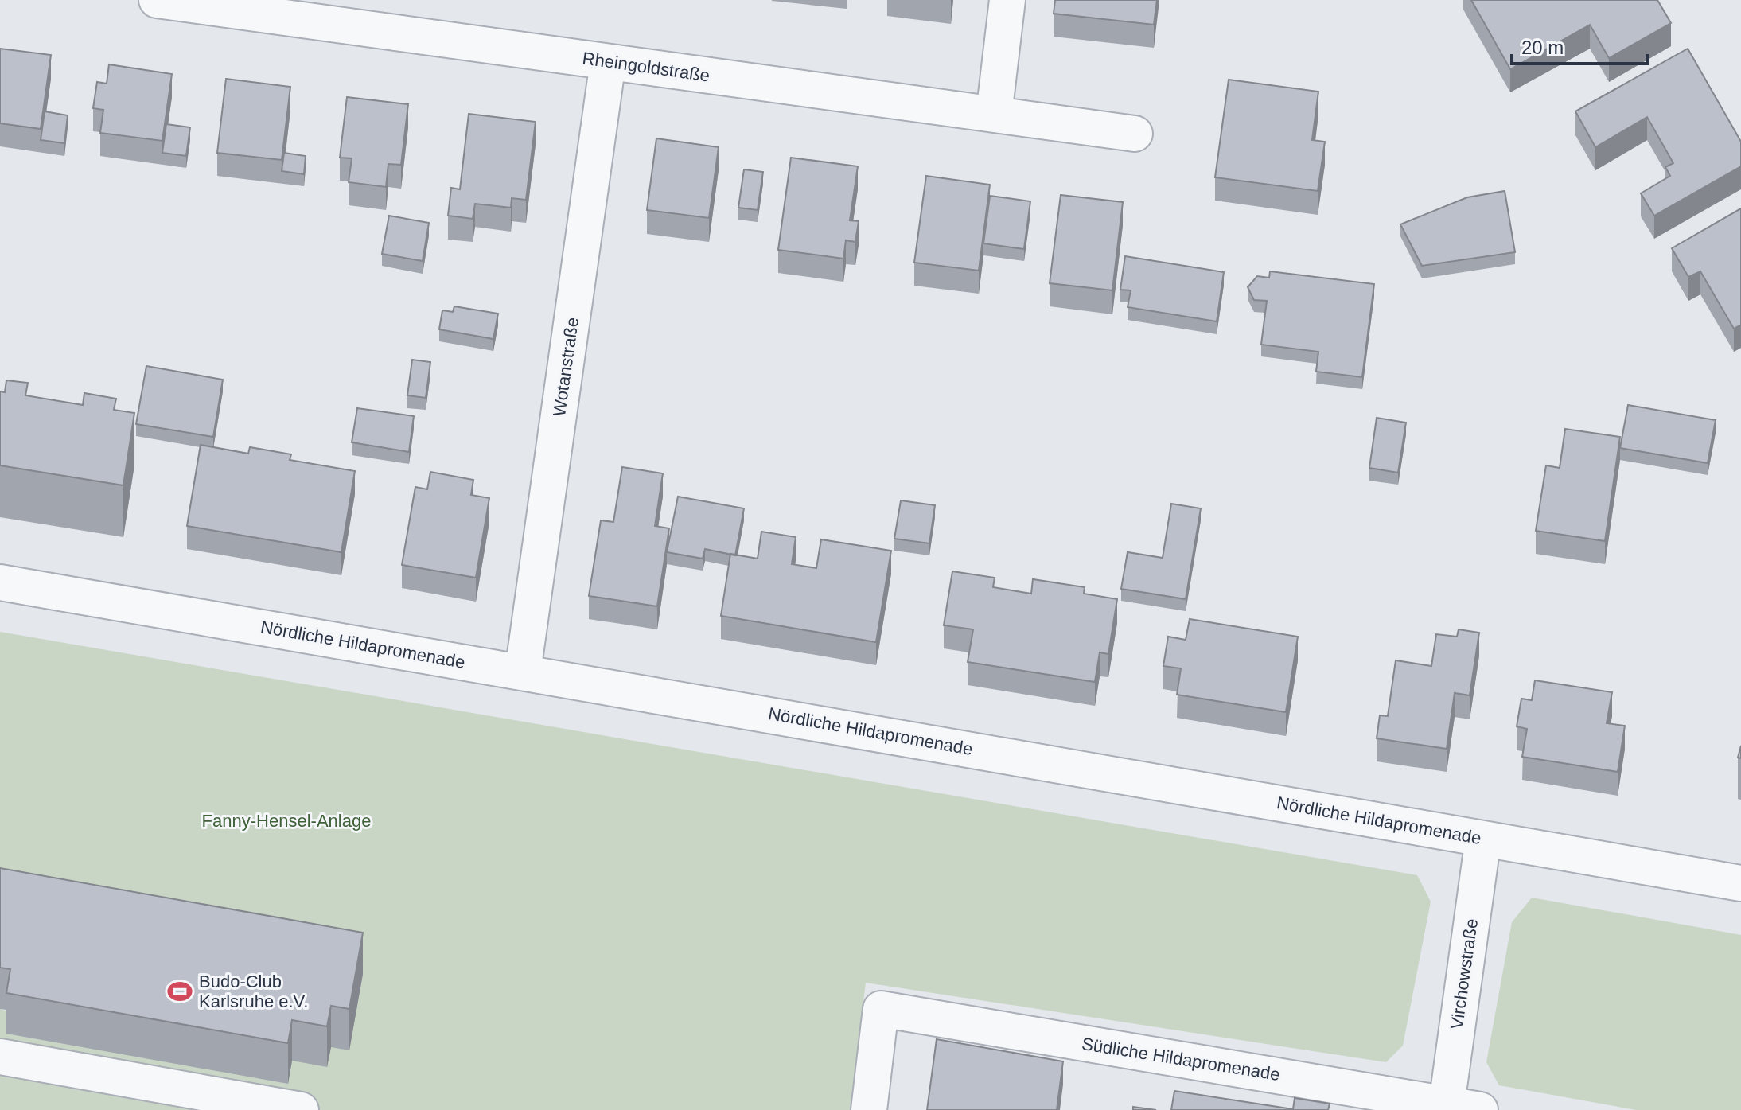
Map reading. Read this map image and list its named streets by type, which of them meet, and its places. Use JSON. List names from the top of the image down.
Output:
{
  "streets": {
    "street": [
      "Rheingoldstraße",
      "Wotanstraße",
      "Nördliche Hildapromenade",
      "Virchowstraße",
      "Südliche Hildapromenade"
    ]
  },
  "crossings": [
    ["Rheingoldstraße", "Wotanstraße"],
    ["Wotanstraße", "Nördliche Hildapromenade"],
    ["Nördliche Hildapromenade", "Virchowstraße"],
    ["Virchowstraße", "Südliche Hildapromenade"]
  ],
  "parks": ["Fanny-Hensel-Anlage"],
  "places": {
    "sports": ["Budo-Club Karlsruhe e.V."]
  },
  "scale_bar": "20 m"
}
